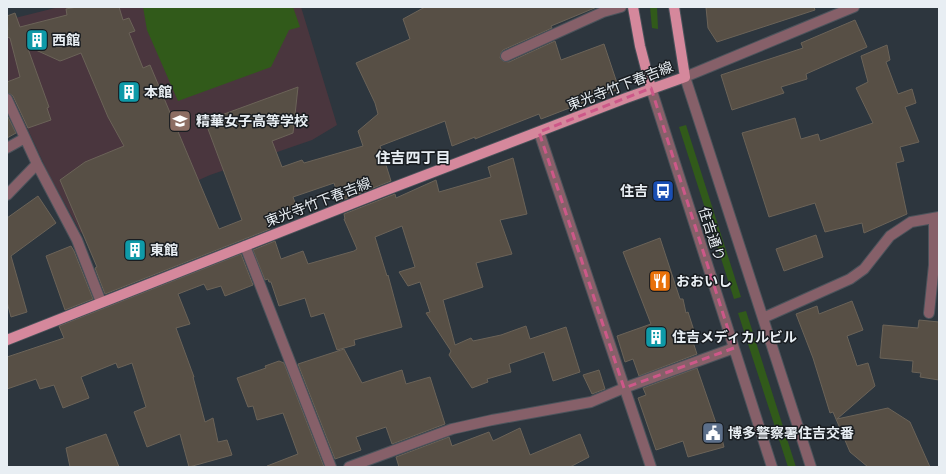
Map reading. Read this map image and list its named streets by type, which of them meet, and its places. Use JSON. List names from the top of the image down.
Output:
{
  "streets": {
    "main road": ["東光寺竹下春吉線", "住吉通り"]
  },
  "crossings": [
    ["東光寺竹下春吉線", "住吉通り"]
  ],
  "districts": ["住吉四丁目"],
  "places": {
    "building": [
      "西館",
      "本館",
      "東館",
      "住吉メディカルビル"
    ],
    "school or university": ["精華女子高等学校"],
    "bus stop": ["住吉"],
    "restaurant": ["おおいし"],
    "public building": ["博多警察署住吉交番"]
  }
}
